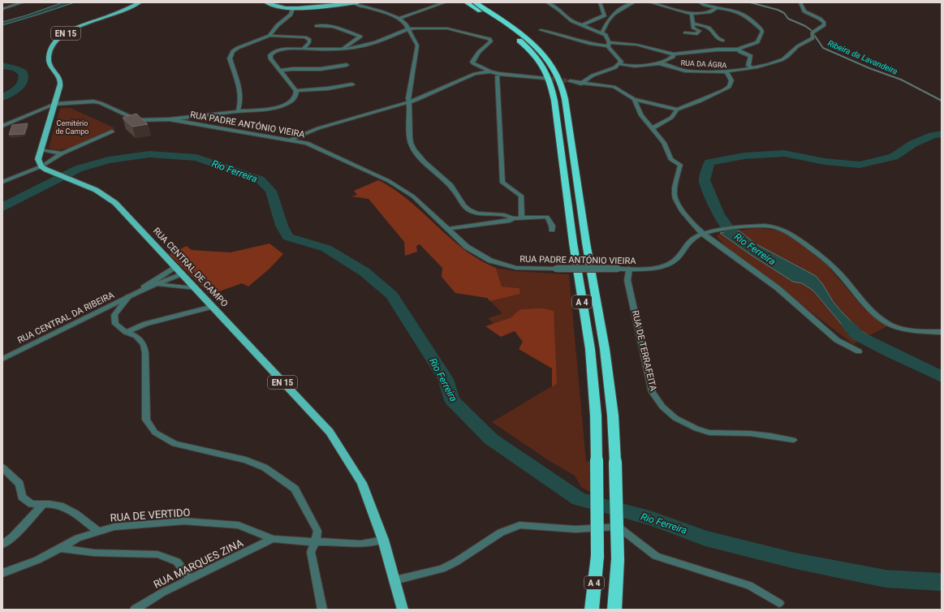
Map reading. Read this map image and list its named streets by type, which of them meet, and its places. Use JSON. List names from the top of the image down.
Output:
{
  "streets": {
    "highway": ["A 4"],
    "main road": ["EN 15", "RUA CENTRAL DE CAMPO"],
    "street": [
      "RUA DA ÁGRA",
      "RUA PADRE ANTÓNIO VIEIRA",
      "RUA CENTRAL DA RIBEIRA",
      "RUA DE TERRAFEITA",
      "RUA DE VERTIDO",
      "RUA MARQUES ZINA"
    ]
  },
  "crossings": [
    ["EN 15", "RUA CENTRAL DE CAMPO"],
    ["RUA PADRE ANTÓNIO VIEIRA", "RUA DE TERRAFEITA"],
    ["RUA CENTRAL DE CAMPO", "RUA CENTRAL DA RIBEIRA"],
    ["RUA CENTRAL DE CAMPO", "RUA DE VERTIDO"],
    ["RUA DE VERTIDO", "RUA MARQUES ZINA"]
  ],
  "water": ["Ribeira da Lavandeira", "Rio Ferreira"],
  "parks": ["Cemitério de Campo"]
}
